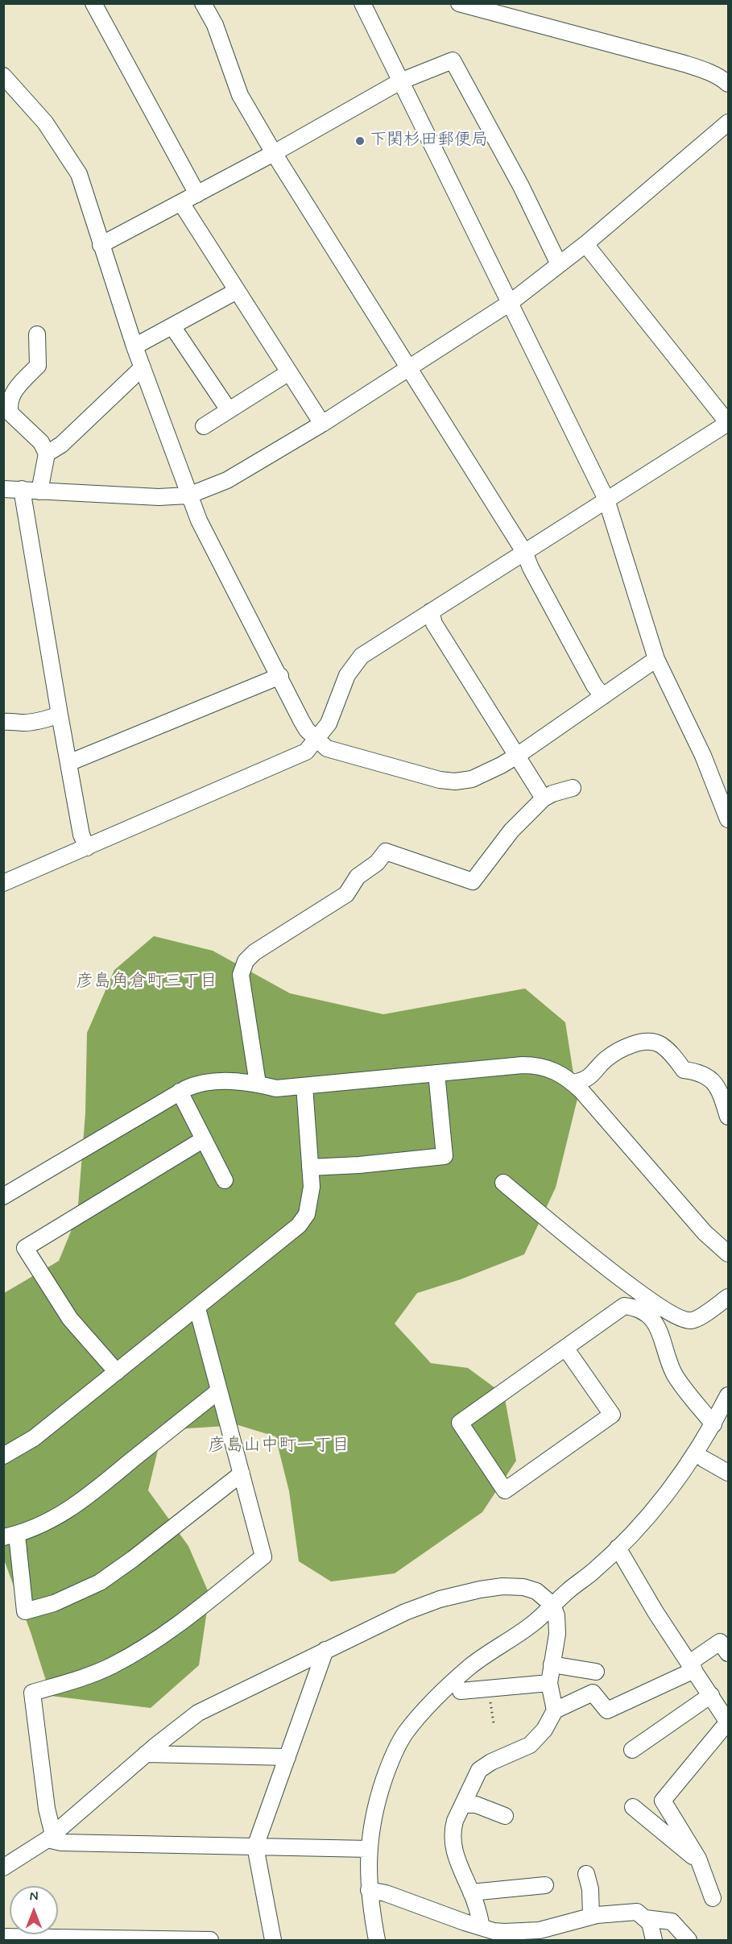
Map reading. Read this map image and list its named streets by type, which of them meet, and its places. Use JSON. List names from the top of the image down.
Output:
{
  "districts": ["彦島角倉町三丁目", "彦島山中町一丁目"],
  "places": ["下関杉田郵便局"],
  "north": "top"
}
